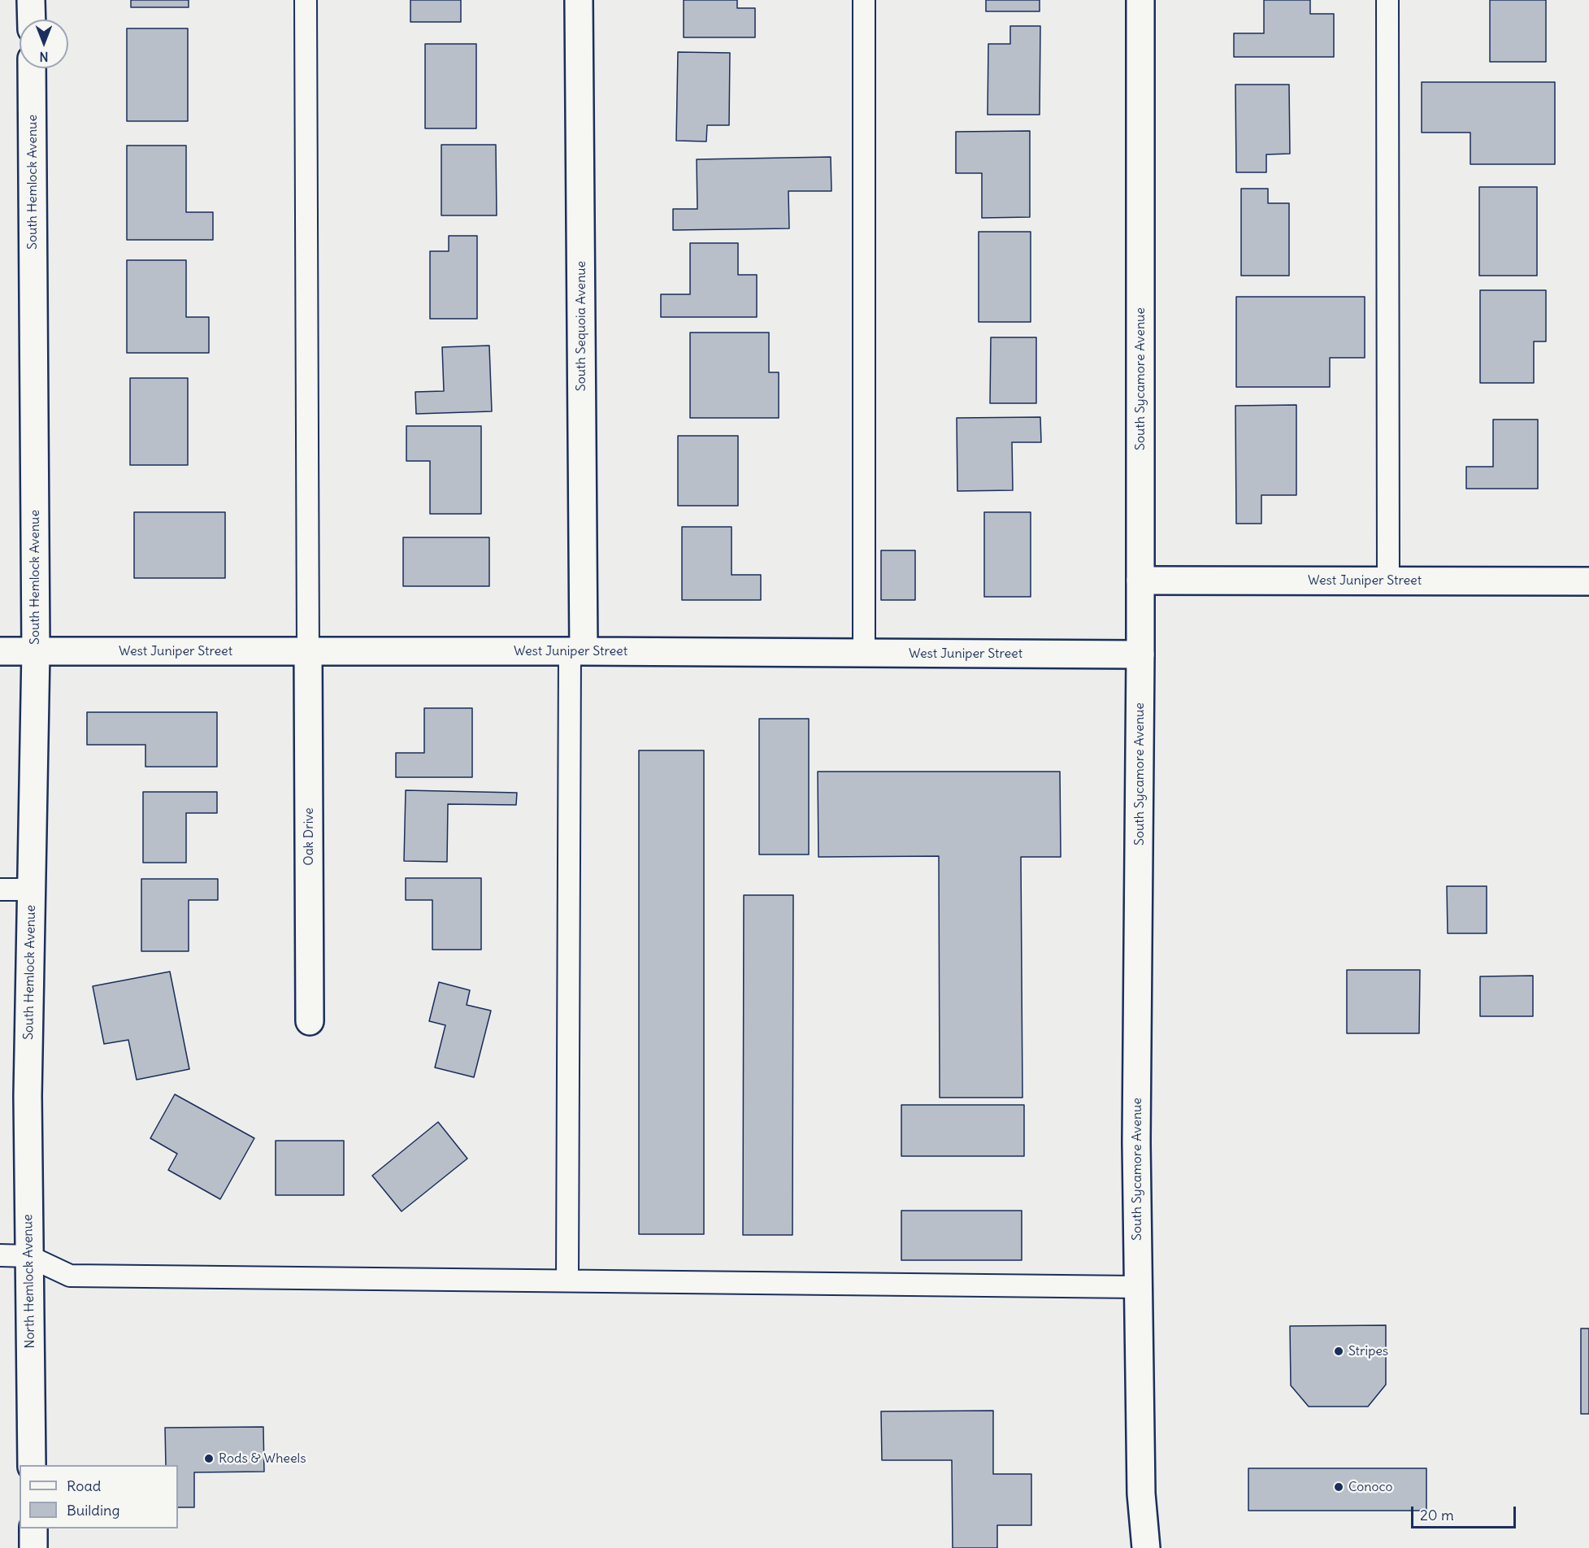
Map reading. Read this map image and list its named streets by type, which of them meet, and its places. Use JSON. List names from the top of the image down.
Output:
{
  "streets": {
    "street": [
      "South Hemlock Avenue",
      "South Sequoia Avenue",
      "South Sycamore Avenue",
      "West Juniper Street",
      "Oak Drive",
      "North Hemlock Avenue"
    ]
  },
  "crossings": [
    ["South Hemlock Avenue", "West Juniper Street"],
    ["South Hemlock Avenue", "North Hemlock Avenue"],
    ["South Sequoia Avenue", "West Juniper Street"],
    ["South Sycamore Avenue", "West Juniper Street"],
    ["West Juniper Street", "Oak Drive"]
  ],
  "places": ["Stripes", "Rods & Wheels", "Conoco"],
  "legend": ["Road", "Building"],
  "scale_bar": "20 m",
  "north": "bottom"
}
